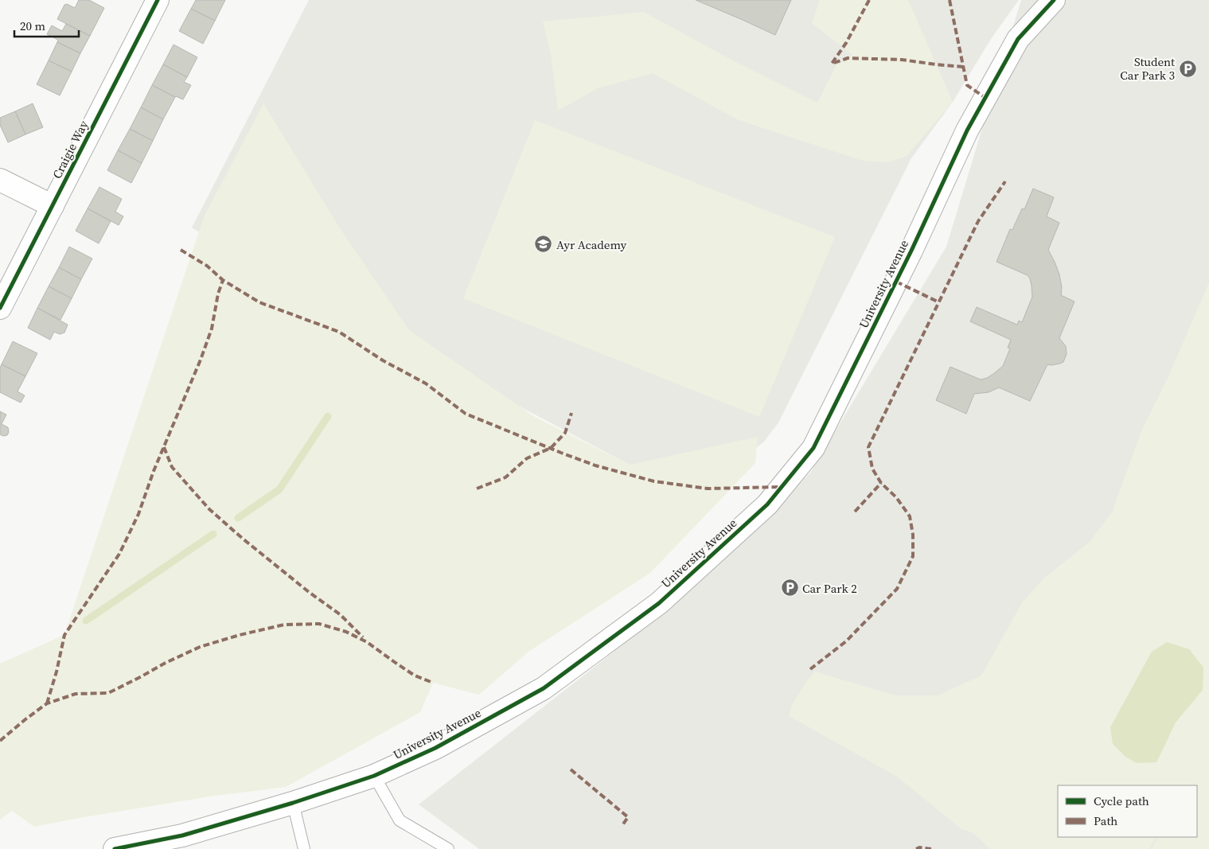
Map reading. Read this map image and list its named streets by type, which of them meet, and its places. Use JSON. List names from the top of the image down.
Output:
{
  "streets": {
    "street": ["Craigie Way", "University Avenue"]
  },
  "places": {
    "parking": ["Student Car Park 3", "Car Park 2"],
    "school or university": ["Ayr Academy"]
  },
  "legend": ["Cycle path", "Path"],
  "scale_bar": "20 m"
}
